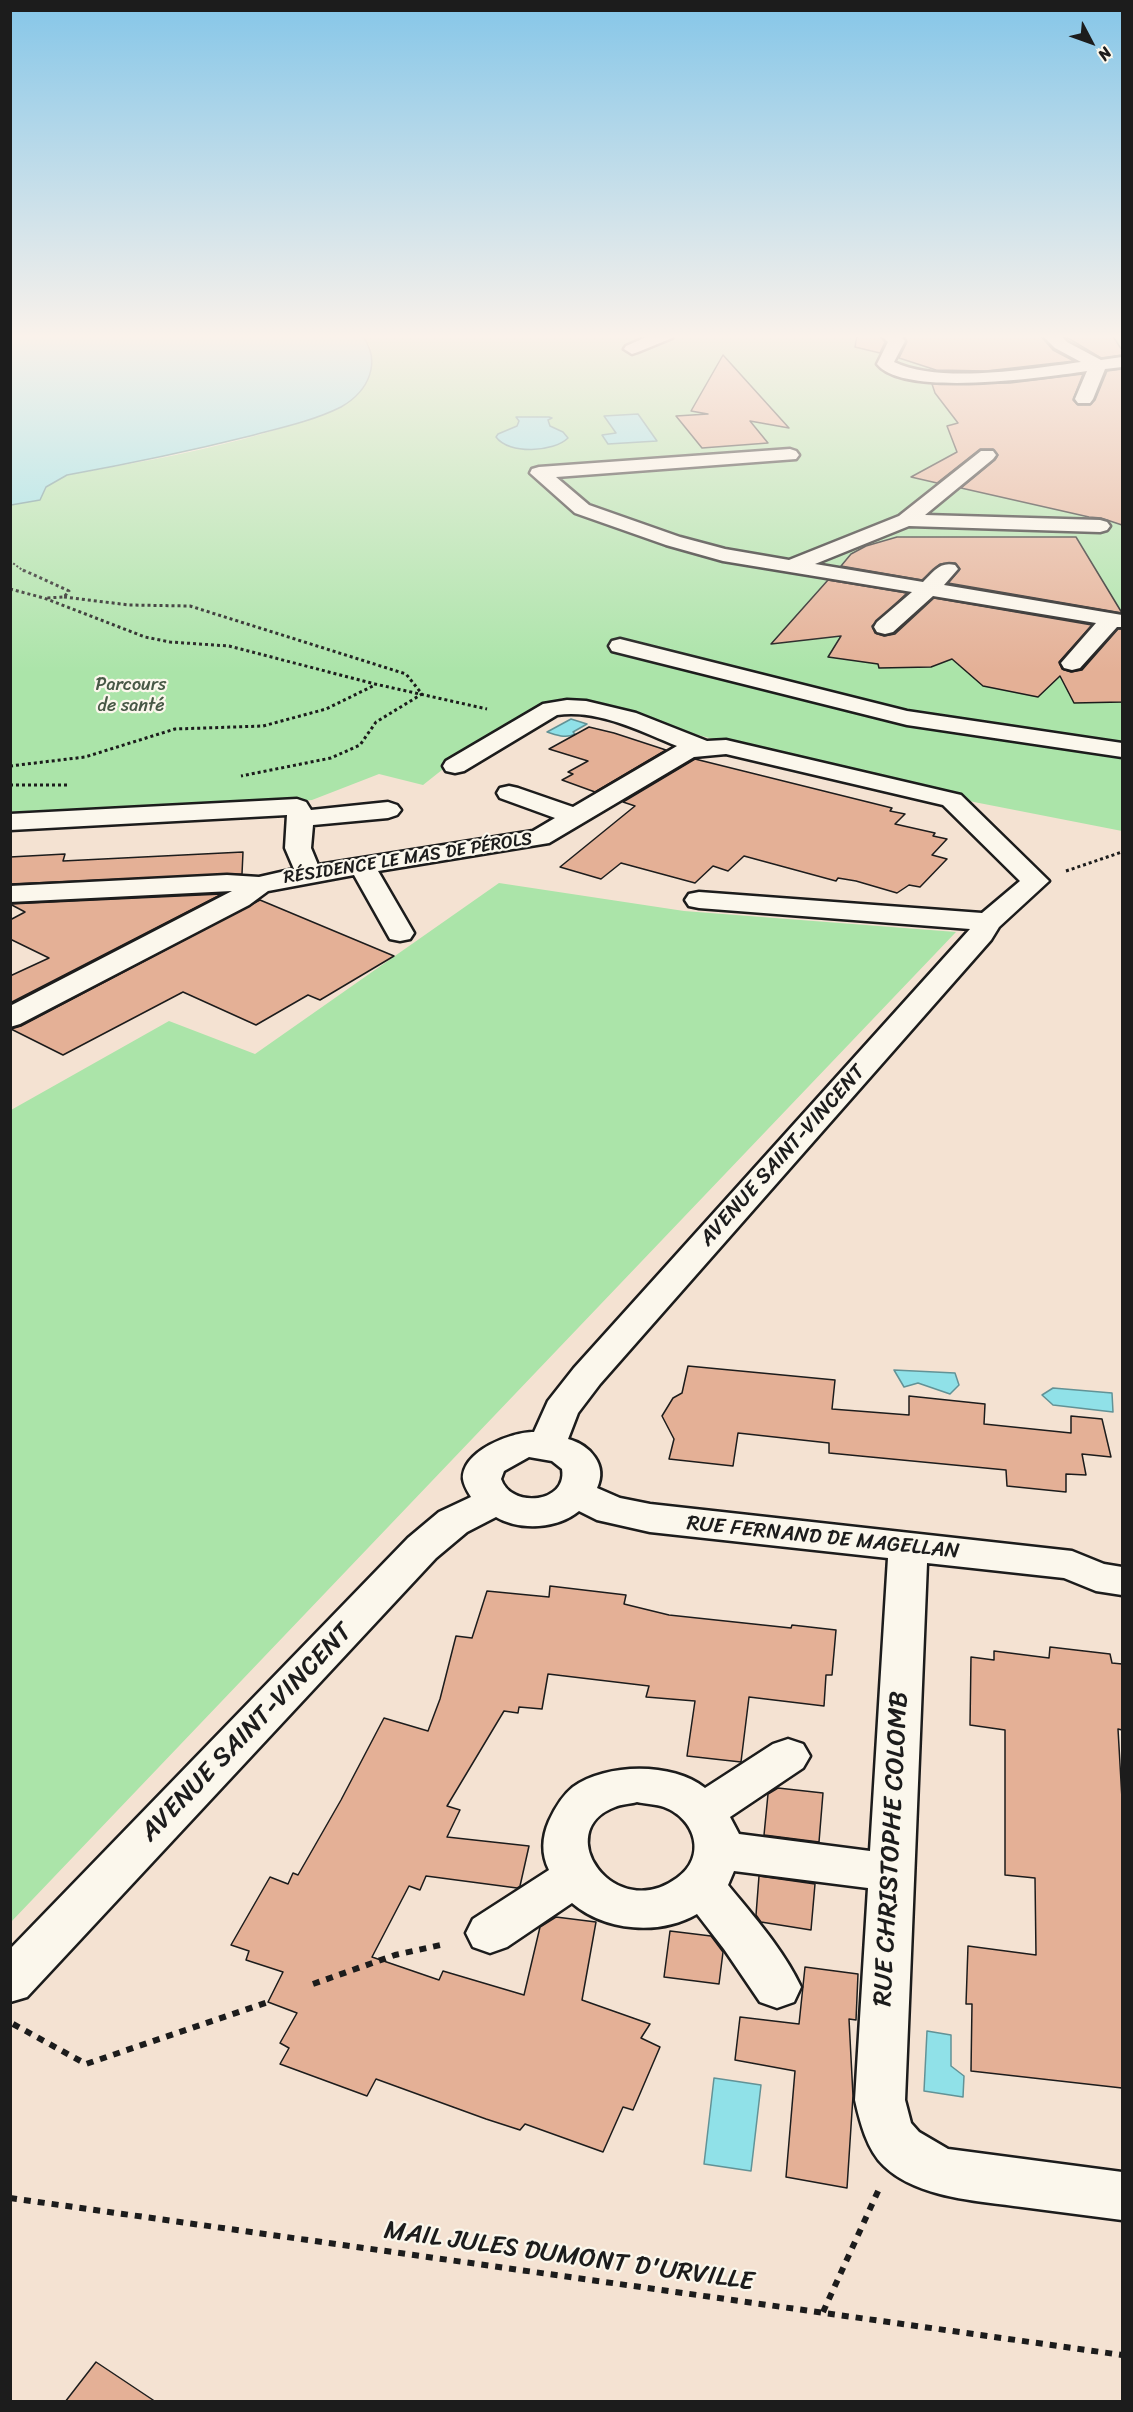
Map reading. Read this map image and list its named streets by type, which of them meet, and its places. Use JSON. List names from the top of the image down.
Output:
{
  "streets": {
    "street": [
      "RÉSIDENCE LE MAS DE PÉROLS",
      "AVENUE SAINT-VINCENT",
      "RUE FERNAND DE MAGELLAN",
      "RUE CHRISTOPHE COLOMB"
    ],
    "path": ["MAIL JULES DUMONT D'URVILLE"]
  },
  "crossings": [
    ["RÉSIDENCE LE MAS DE PÉROLS", "AVENUE SAINT-VINCENT"],
    ["AVENUE SAINT-VINCENT", "RUE FERNAND DE MAGELLAN"],
    ["RUE FERNAND DE MAGELLAN", "RUE CHRISTOPHE COLOMB"]
  ],
  "parks": ["Parcours de santé"],
  "north": "bottom right"
}
